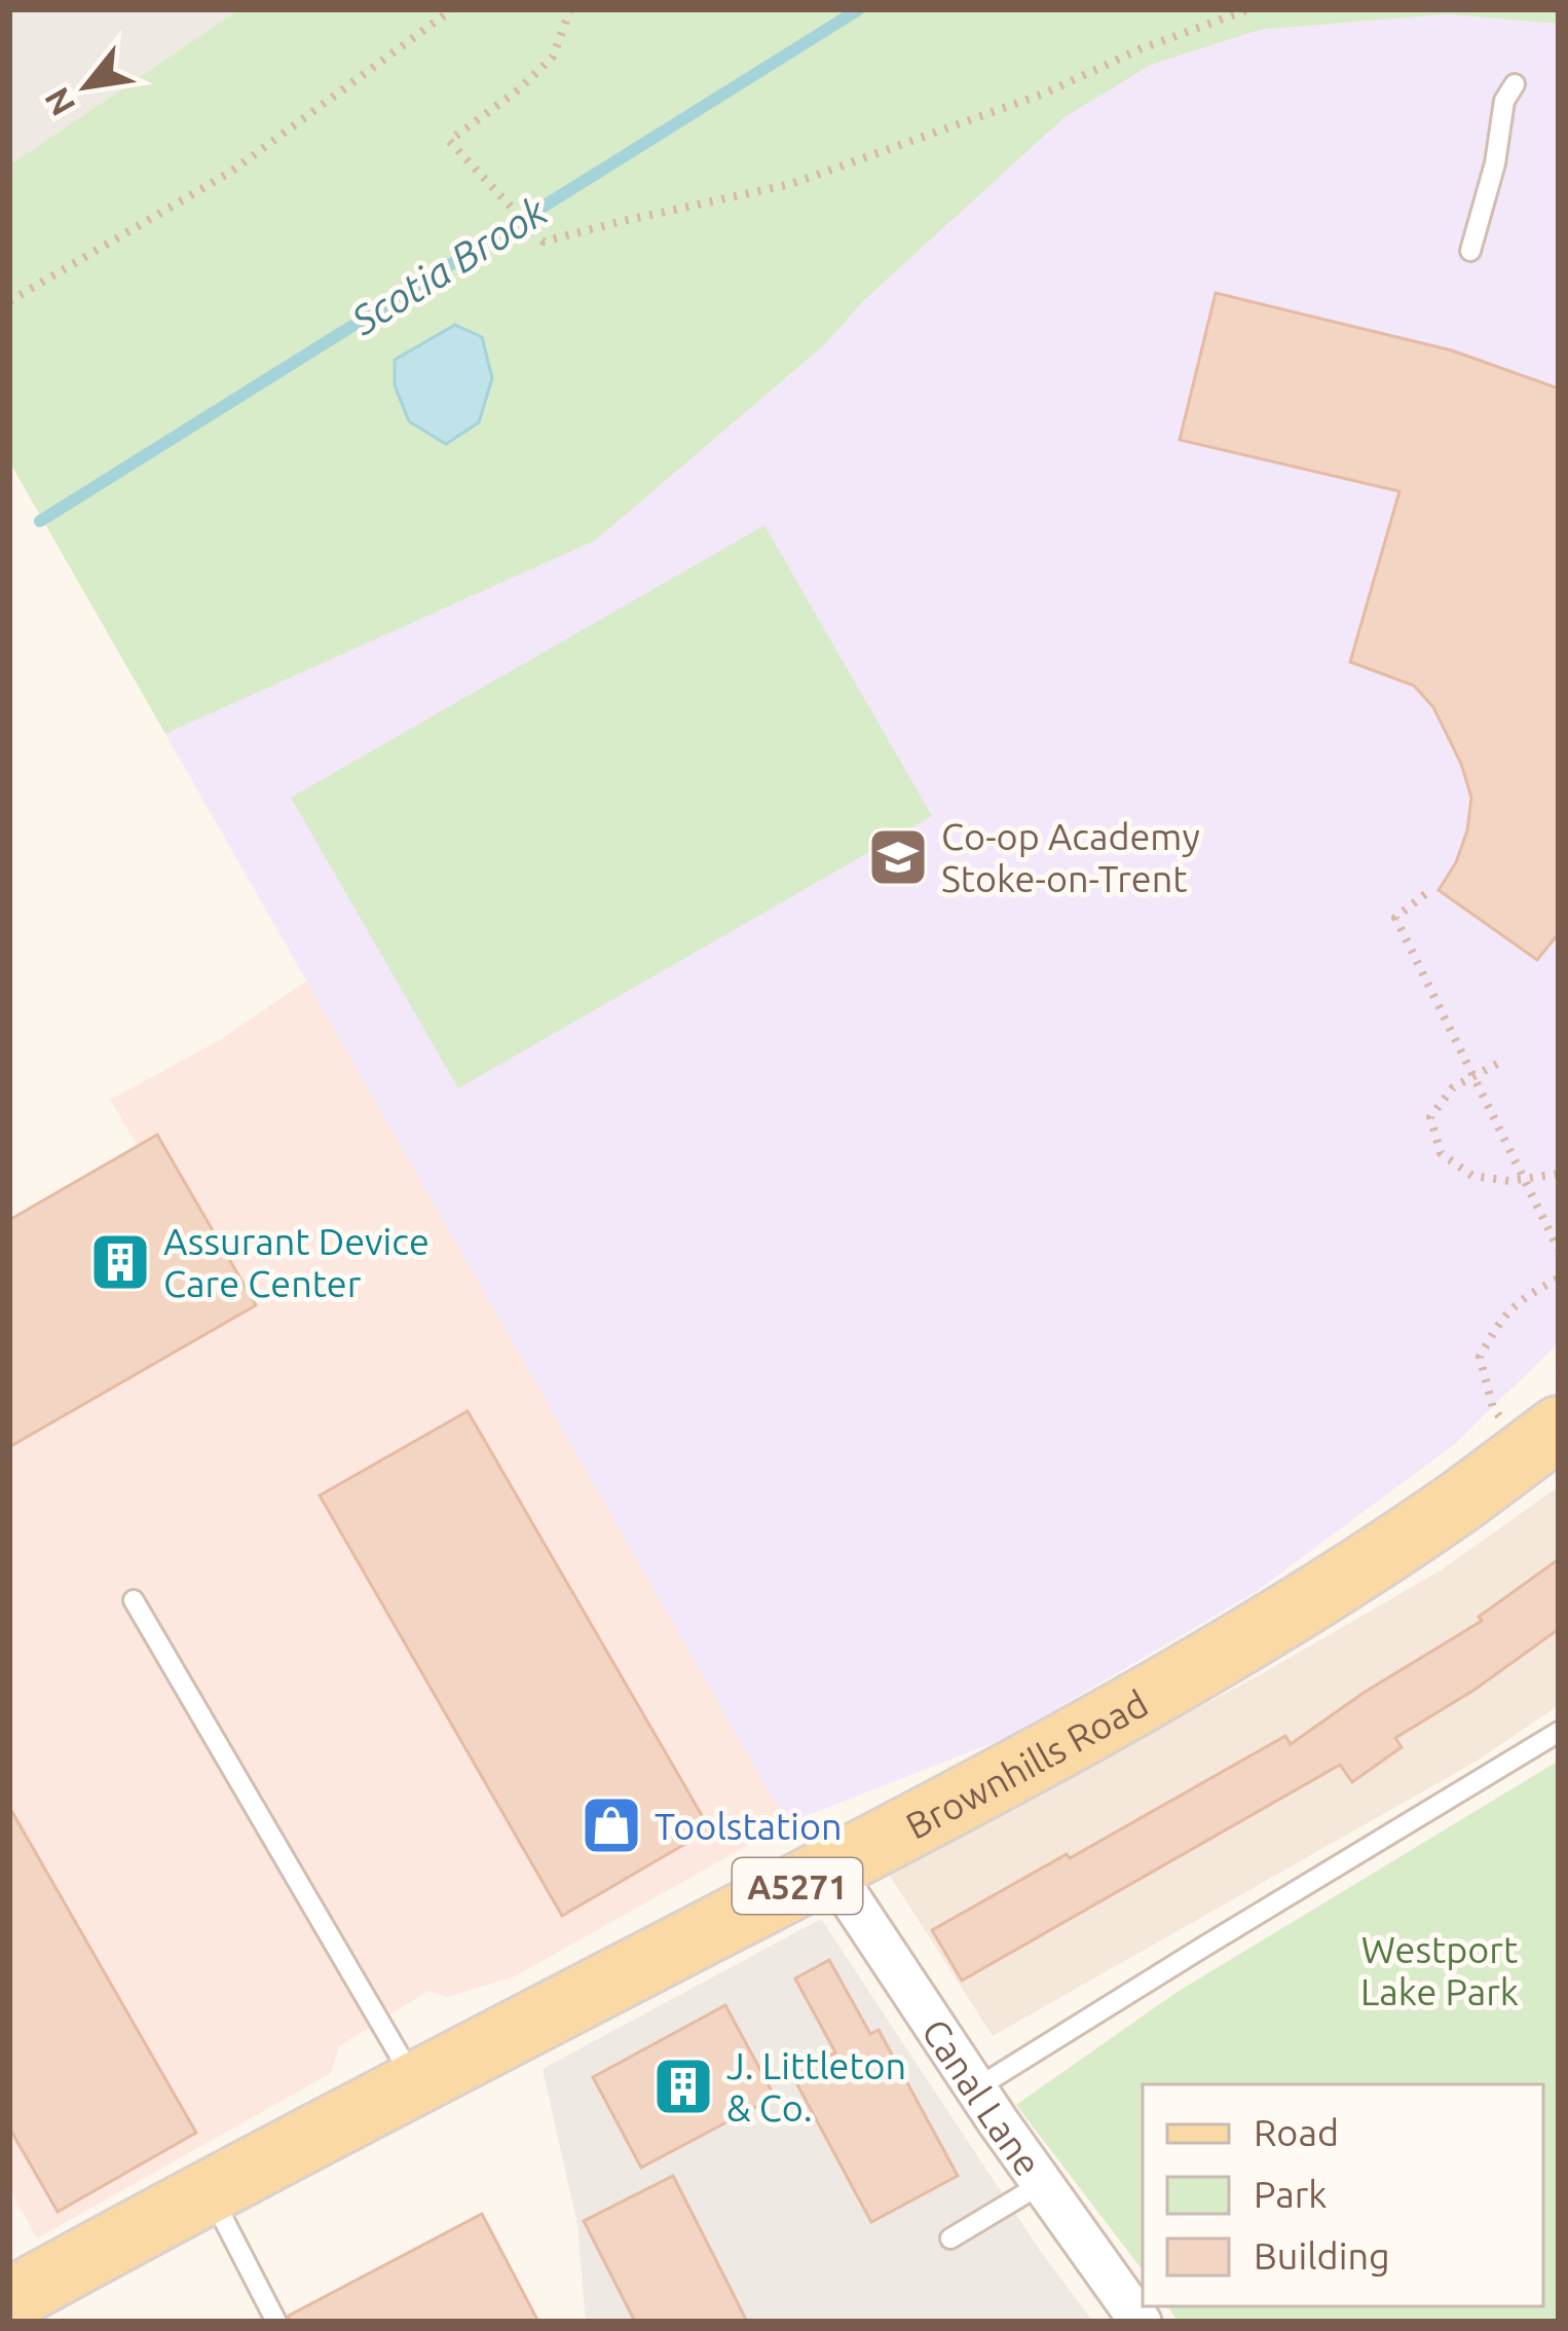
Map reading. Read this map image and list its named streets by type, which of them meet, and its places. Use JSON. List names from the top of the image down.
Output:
{
  "streets": {
    "main road": ["Brownhills Road", "A5271"],
    "street": ["Canal Lane"]
  },
  "crossings": [
    ["Brownhills Road", "Canal Lane"]
  ],
  "water": ["Scotia Brook"],
  "parks": ["Westport Lake Park"],
  "places": {
    "school or university": ["Co-op Academy Stoke-on-Trent"],
    "building": ["Assurant Device Care Center", "J. Littleton & Co."],
    "shop": ["Toolstation"]
  },
  "legend": ["Road", "Park", "Building"],
  "north": "bottom left"
}
